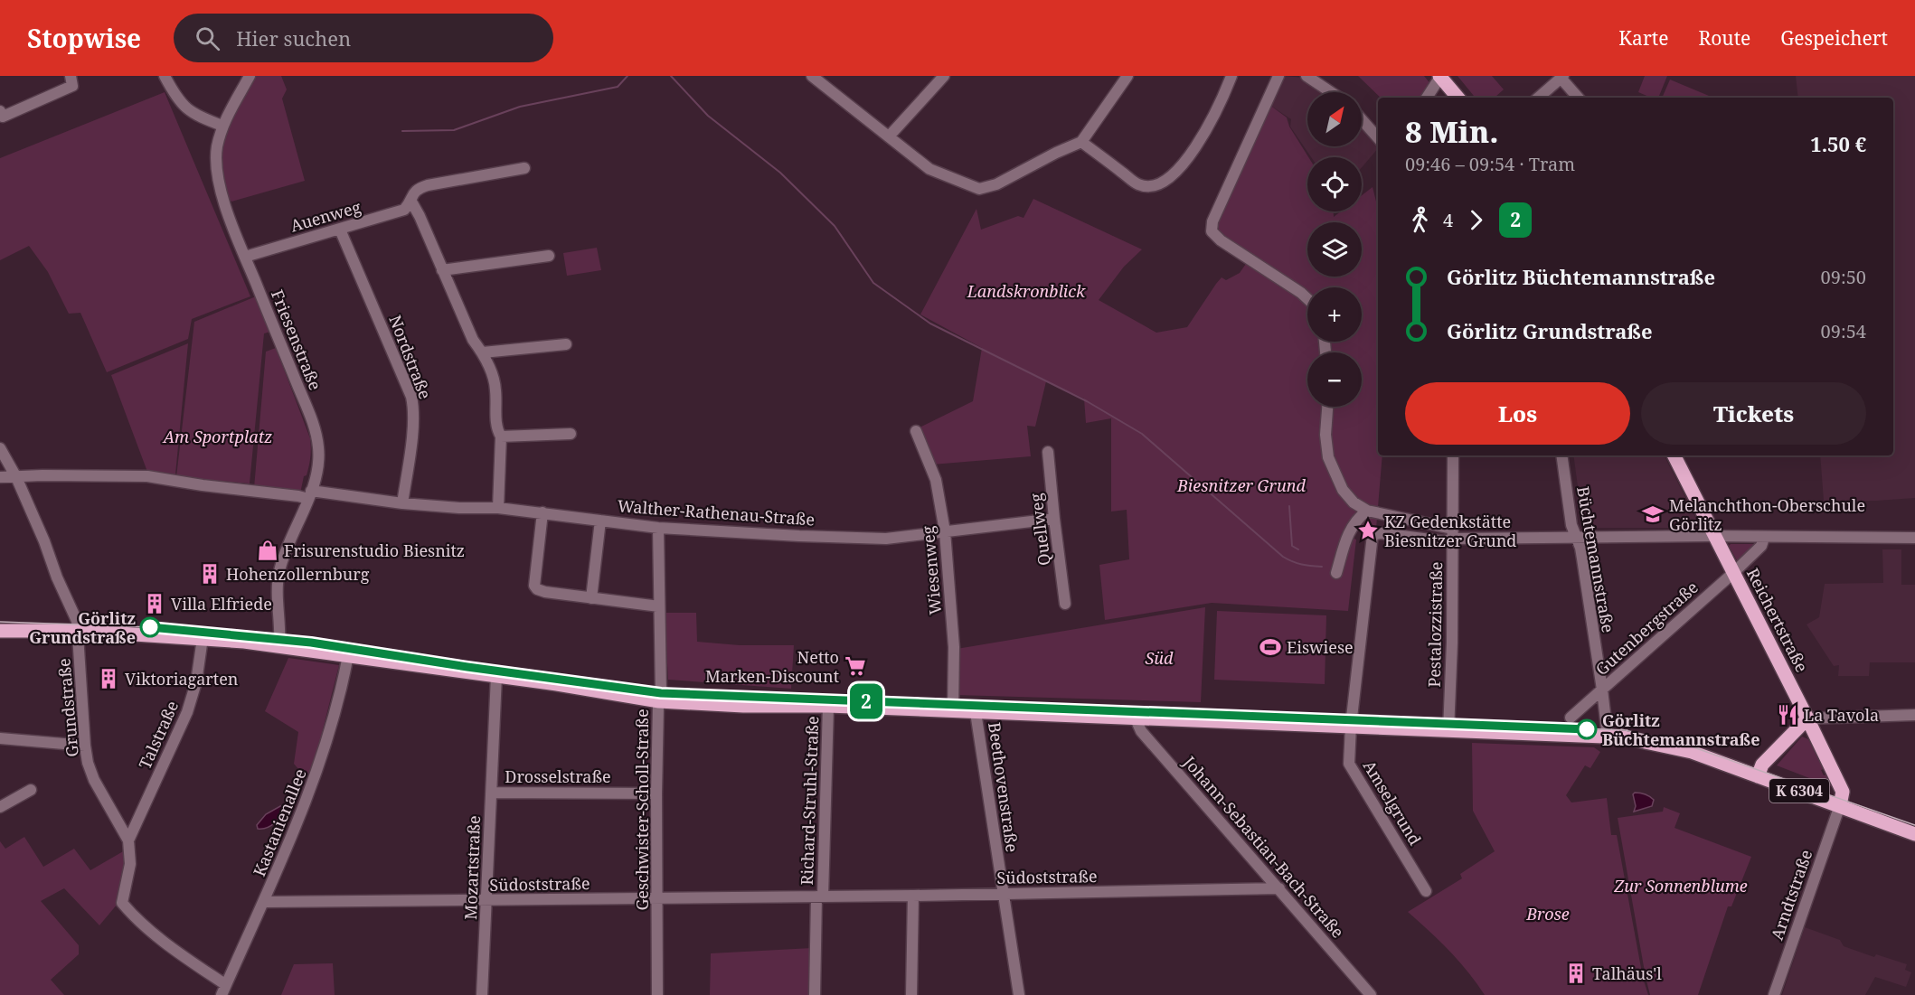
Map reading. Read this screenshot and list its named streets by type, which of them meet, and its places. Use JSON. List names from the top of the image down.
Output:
{
  "streets": {
    "main road": ["Reichertstraße", "K 6304"],
    "street": [
      "Auenweg",
      "Friesenstraße",
      "Nordstraße",
      "Walther-Rathenau-Straße",
      "Quellweg",
      "Büchtemannstraße",
      "Wiesenweg",
      "Pestalozzistraße",
      "Gutenbergstraße",
      "Grundstraße",
      "Talstraße",
      "Drosselstraße",
      "Beethovenstraße",
      "Richard-Struhl-Straße",
      "Amselgrund",
      "Geschwister-Scholl-Straße",
      "Kastanienallee",
      "Johann-Sebastian-Bach-Straße",
      "Mozartstraße",
      "Südoststraße",
      "Arndtstraße"
    ]
  },
  "crossings": [
    ["Auenweg", "Friesenstraße"],
    ["Auenweg", "Nordstraße"],
    ["Friesenstraße", "Walther-Rathenau-Straße"],
    ["Friesenstraße", "K 6304"],
    ["Nordstraße", "Walther-Rathenau-Straße"],
    ["Walther-Rathenau-Straße", "Quellweg"],
    ["Walther-Rathenau-Straße", "Wiesenweg"],
    ["Walther-Rathenau-Straße", "Grundstraße"],
    ["Walther-Rathenau-Straße", "Geschwister-Scholl-Straße"],
    ["Büchtemannstraße", "Gutenbergstraße"],
    ["Büchtemannstraße", "K 6304"],
    ["Wiesenweg", "K 6304"],
    ["Reichertstraße", "Gutenbergstraße"],
    ["Reichertstraße", "K 6304"],
    ["Reichertstraße", "Arndtstraße"],
    ["Pestalozzistraße", "K 6304"],
    ["Pestalozzistraße", "Amselgrund"],
    ["Grundstraße", "Talstraße"],
    ["Grundstraße", "K 6304"],
    ["Grundstraße", "Kastanienallee"],
    ["Talstraße", "K 6304"],
    ["Drosselstraße", "Geschwister-Scholl-Straße"],
    ["Drosselstraße", "Mozartstraße"],
    ["Beethovenstraße", "K 6304"],
    ["Beethovenstraße", "Südoststraße"],
    ["K 6304", "Richard-Struhl-Straße"],
    ["K 6304", "Amselgrund"],
    ["K 6304", "Geschwister-Scholl-Straße"],
    ["K 6304", "Kastanienallee"],
    ["K 6304", "Johann-Sebastian-Bach-Straße"],
    ["K 6304", "Mozartstraße"],
    ["K 6304", "Arndtstraße"],
    ["Richard-Struhl-Straße", "Südoststraße"],
    ["Geschwister-Scholl-Straße", "Südoststraße"],
    ["Kastanienallee", "Südoststraße"],
    ["Johann-Sebastian-Bach-Straße", "Südoststraße"],
    ["Mozartstraße", "Südoststraße"]
  ],
  "parks": [
    "Landskronblick",
    "Am Sportplatz",
    "Biesnitzer Grund",
    "Süd",
    "Zur Sonnenblume",
    "Brose"
  ],
  "places": {
    "school or university": ["Melanchthon-Oberschule Görlitz"],
    "place": ["KZ Gedenkstätte Biesnitzer Grund"],
    "shop": ["Frisurenstudio Biesnitz"],
    "building": [
      "Hohenzollernburg",
      "Villa Elfriede",
      "Viktoriagarten",
      "Talhäus'l"
    ],
    "other": ["Görlitz Grundstraße", "Görlitz Büchtemannstraße"],
    "sports": ["Eiswiese"],
    "supermarket": ["Netto Marken-Discount"],
    "restaurant": ["La Tavola"]
  },
  "lines": ["tram line 2"],
  "north": "top right",
  "page": {
    "header": "Stopwise",
    "search": "Hier suchen",
    "nav": ["Karte", "Route", "Gespeichert"],
    "on_map": "2",
    "map_buttons": ["+", "−"],
    "heading": ["8 Min.", "09:46 – 09:54 · Tram", "1.50 €"],
    "legs": ["4", "2"],
    "list": [
      {
        "name": "Görlitz Büchtemannstraße",
        "value": "09:50"
      },
      {
        "name": "Görlitz Grundstraße",
        "value": "09:54"
      }
    ],
    "buttons": ["Los", "Tickets"]
  }
}
